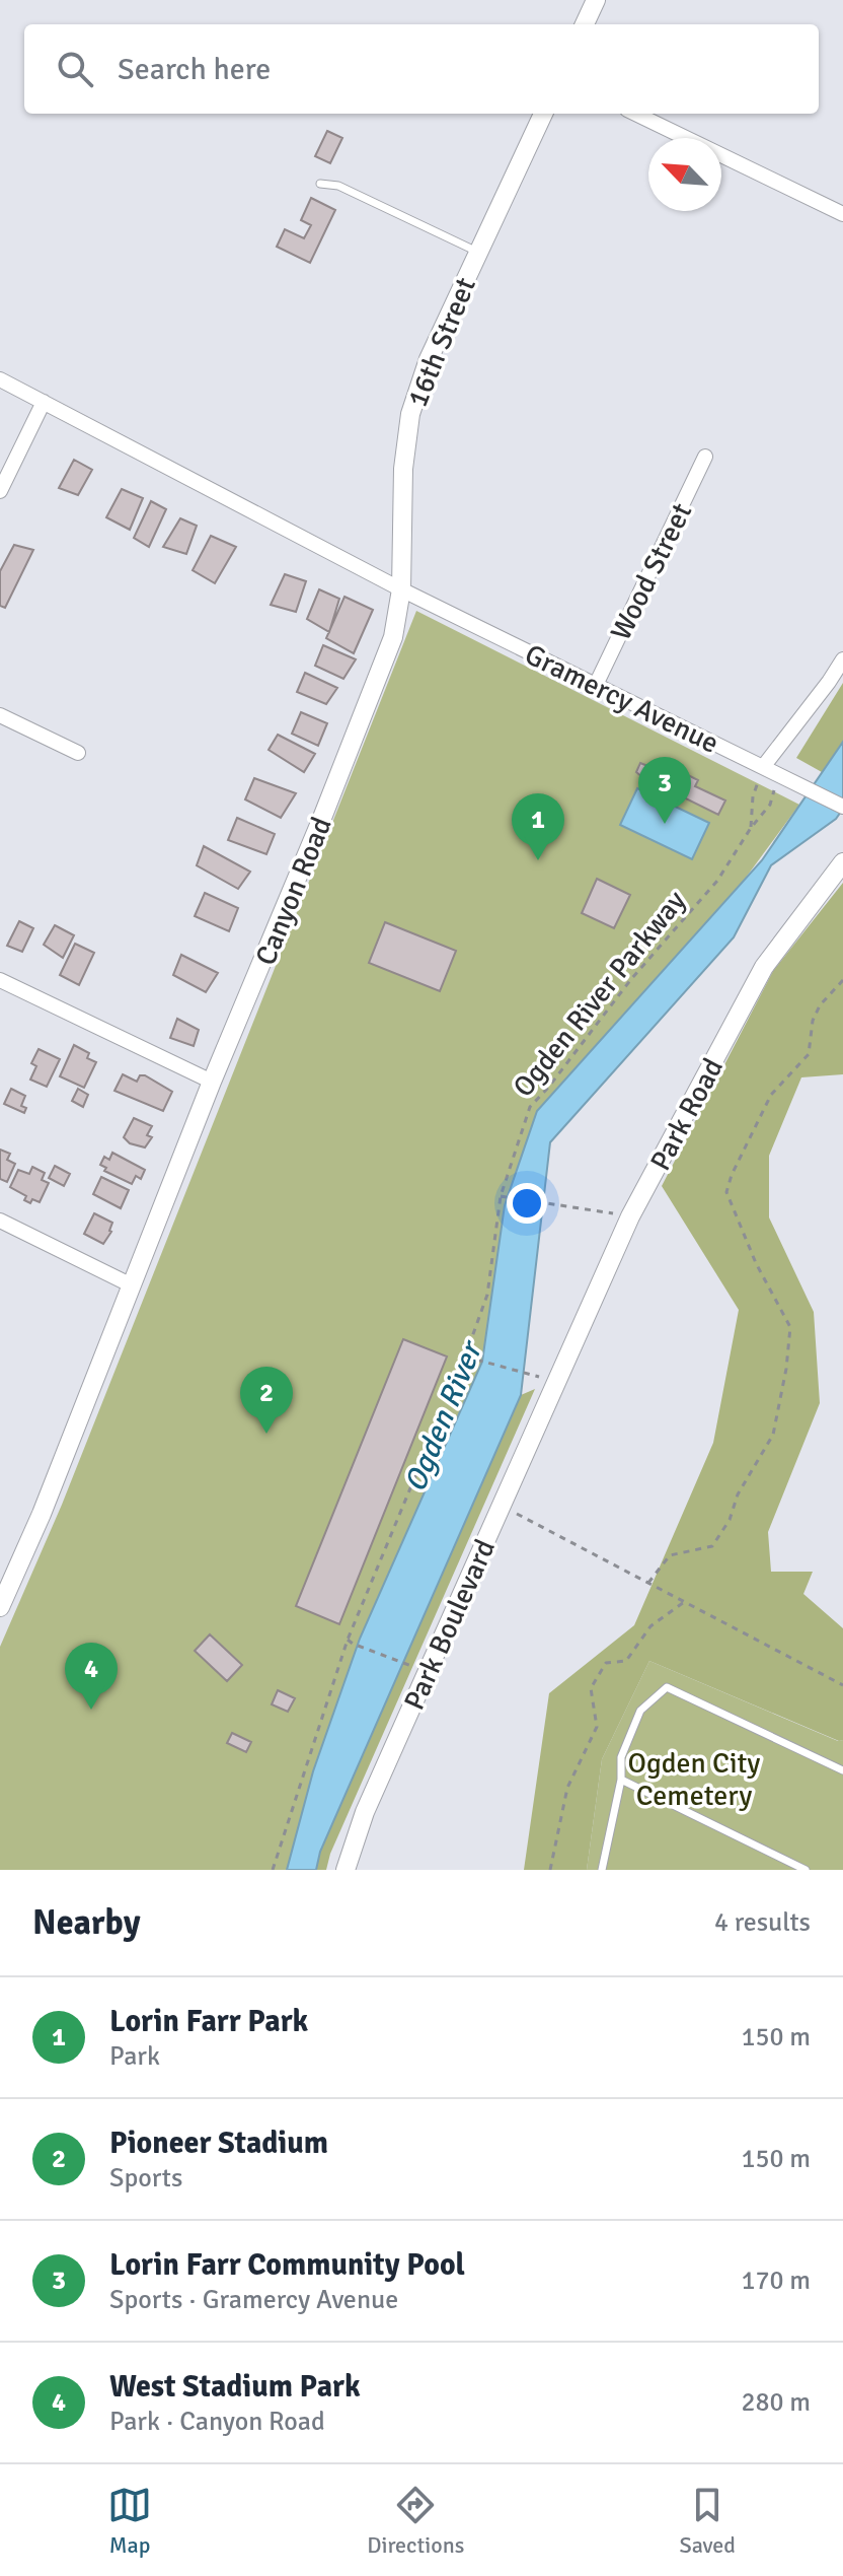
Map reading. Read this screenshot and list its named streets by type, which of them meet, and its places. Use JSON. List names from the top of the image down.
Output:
{
  "streets": {
    "street": [
      "16th Street",
      "Wood Street",
      "Gramercy Avenue",
      "Canyon Road",
      "Park Road",
      "Park Boulevard"
    ],
    "path": ["Ogden River Parkway"]
  },
  "crossings": [
    ["16th Street", "Gramercy Avenue"],
    ["16th Street", "Canyon Road"],
    ["Wood Street", "Gramercy Avenue"],
    ["Gramercy Avenue", "Canyon Road"],
    ["Park Road", "Park Boulevard"]
  ],
  "water": ["Ogden River"],
  "parks": ["Ogden City Cemetery"],
  "north": "top left",
  "page": {
    "search": "Search here",
    "pins": [
      "3",
      "1",
      "2",
      "4"
    ],
    "heading": ["Nearby", "4 results"],
    "list": [
      {
        "mark": "1",
        "name": "Lorin Farr Park",
        "note": "Park",
        "value": "150 m"
      },
      {
        "mark": "2",
        "name": "Pioneer Stadium",
        "note": "Sports",
        "value": "150 m"
      },
      {
        "mark": "3",
        "name": "Lorin Farr Community Pool",
        "note": "Sports · Gramercy Avenue",
        "value": "170 m"
      },
      {
        "mark": "4",
        "name": "West Stadium Park",
        "note": "Park · Canyon Road",
        "value": "280 m"
      }
    ],
    "nav": ["Map", "Directions", "Saved"]
  }
}
